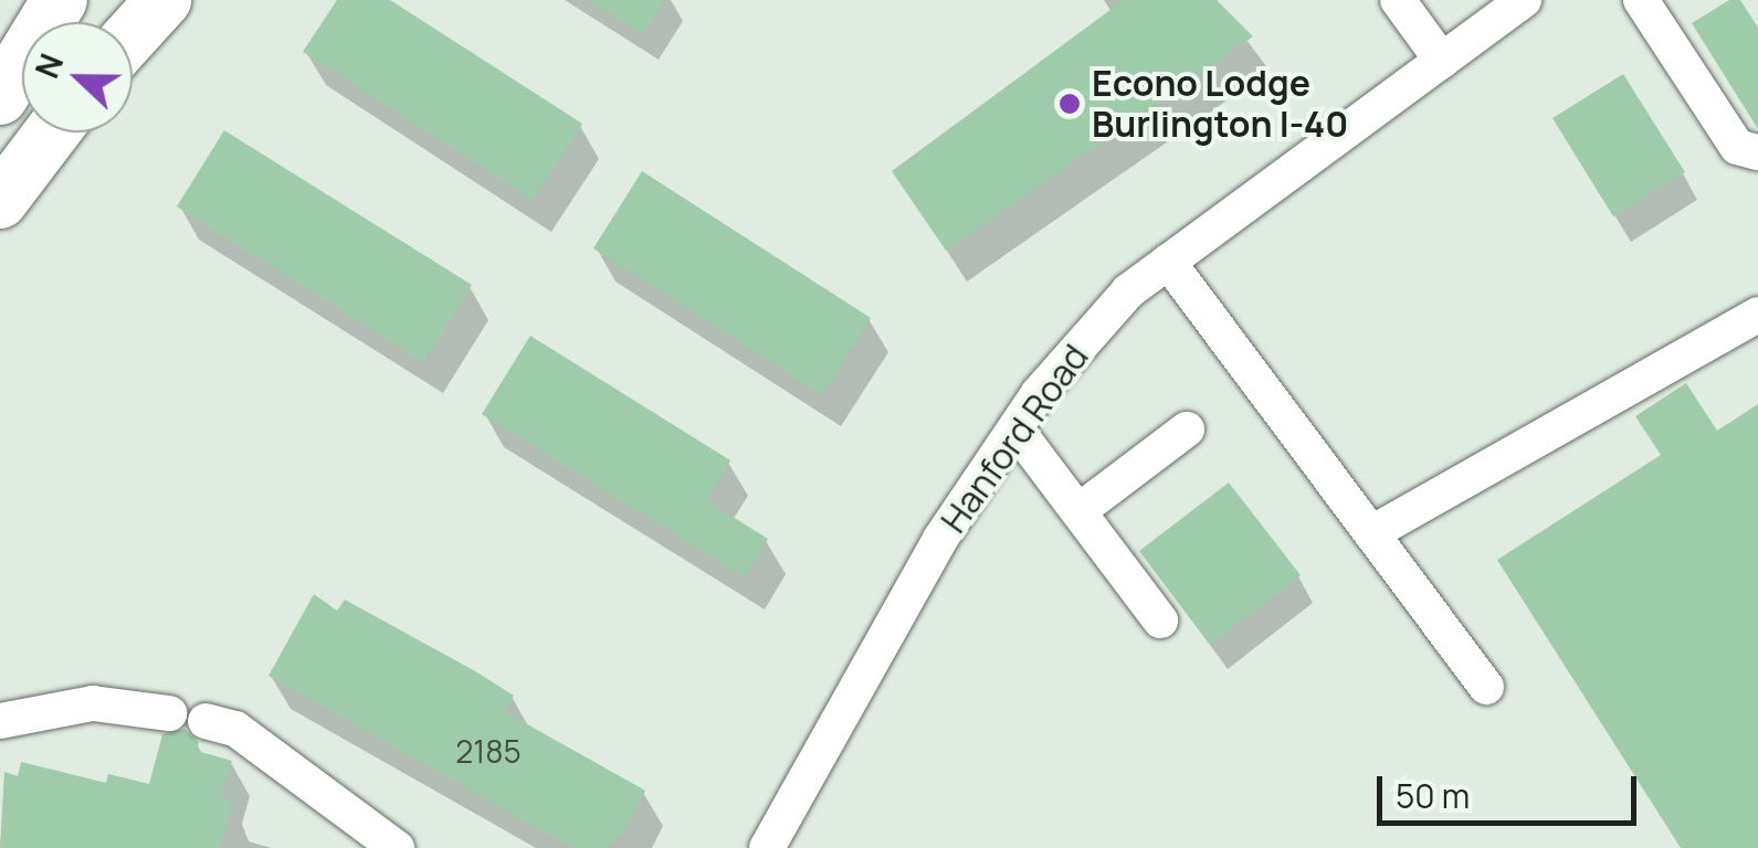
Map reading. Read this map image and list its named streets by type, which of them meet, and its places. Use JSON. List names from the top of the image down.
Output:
{
  "streets": {
    "street": ["Hanford Road"]
  },
  "places": ["Econo Lodge Burlington I-40"],
  "house_numbers": ["2185"],
  "scale_bar": "50 m",
  "north": "left"
}
